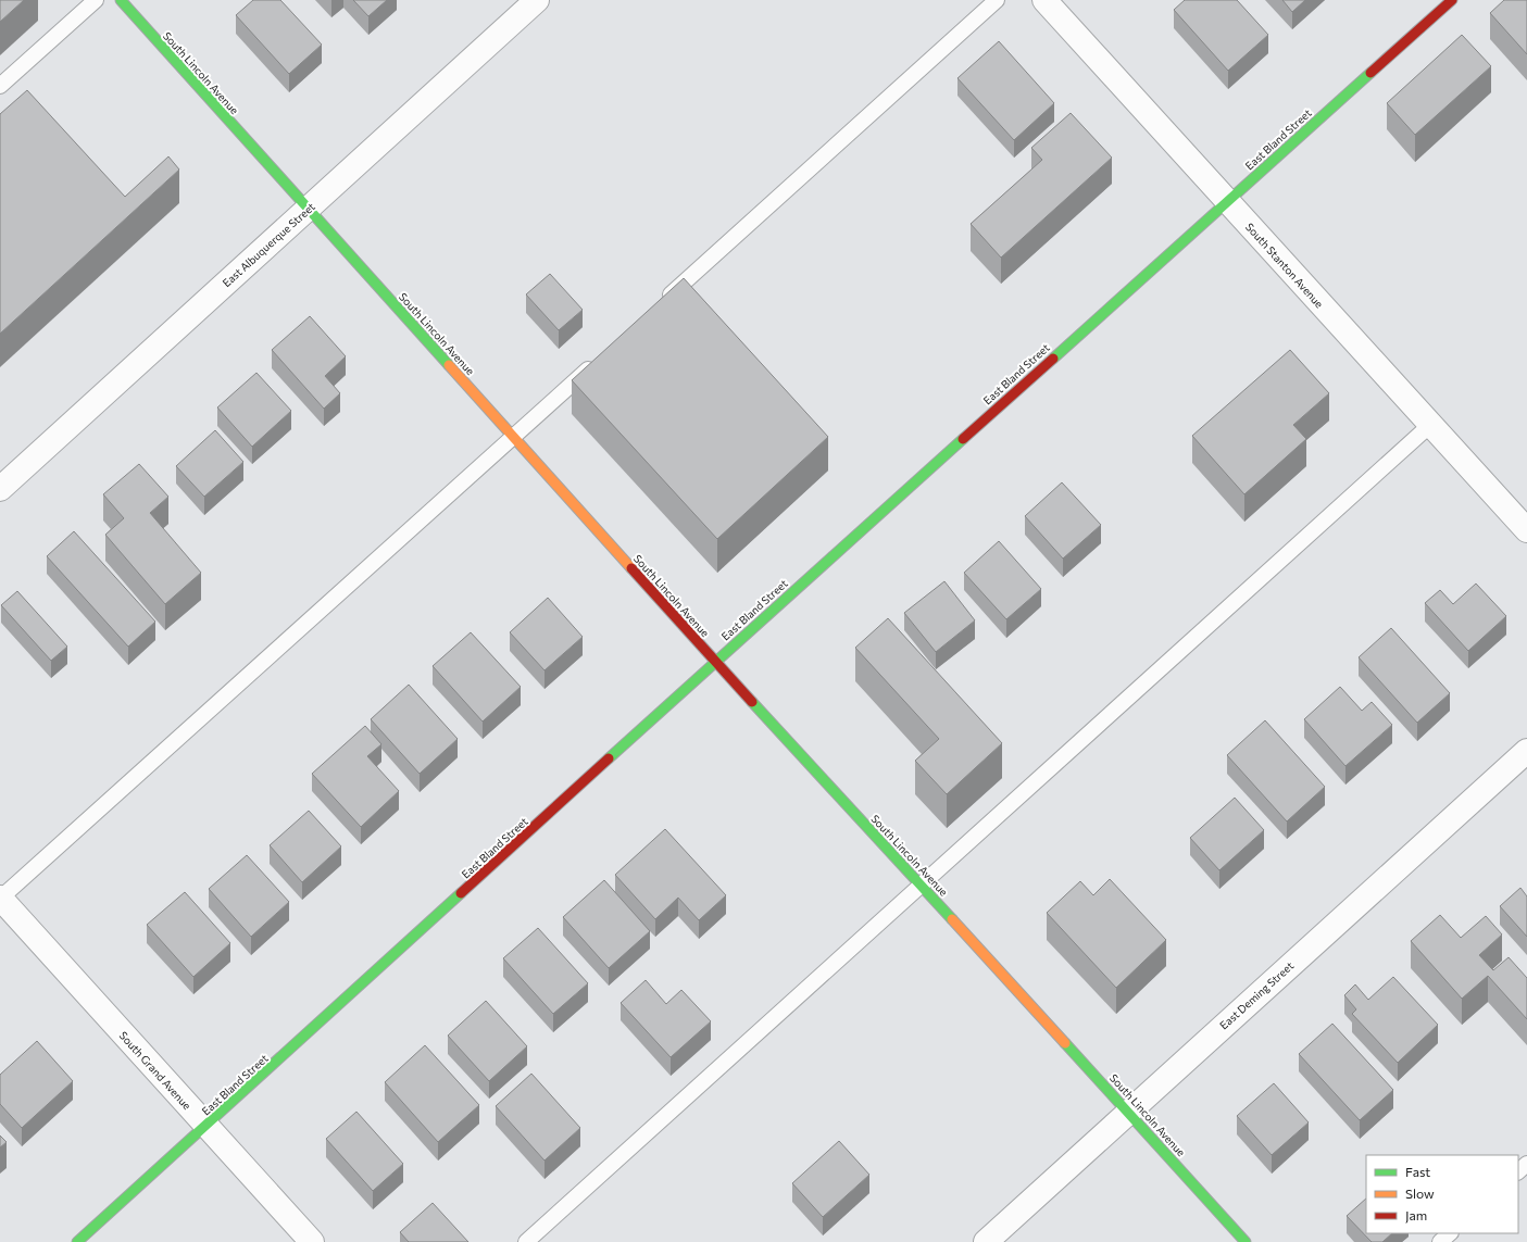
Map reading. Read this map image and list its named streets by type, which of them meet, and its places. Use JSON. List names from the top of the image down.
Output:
{
  "streets": {
    "street": [
      "South Lincoln Avenue",
      "East Bland Street",
      "East Albuquerque Street",
      "South Stanton Avenue",
      "East Deming Street",
      "South Grand Avenue"
    ]
  },
  "crossings": [
    ["South Lincoln Avenue", "East Bland Street"],
    ["South Lincoln Avenue", "East Albuquerque Street"],
    ["South Lincoln Avenue", "East Deming Street"],
    ["East Bland Street", "South Stanton Avenue"],
    ["East Bland Street", "South Grand Avenue"]
  ],
  "legend": ["Fast", "Slow", "Jam"]
}
